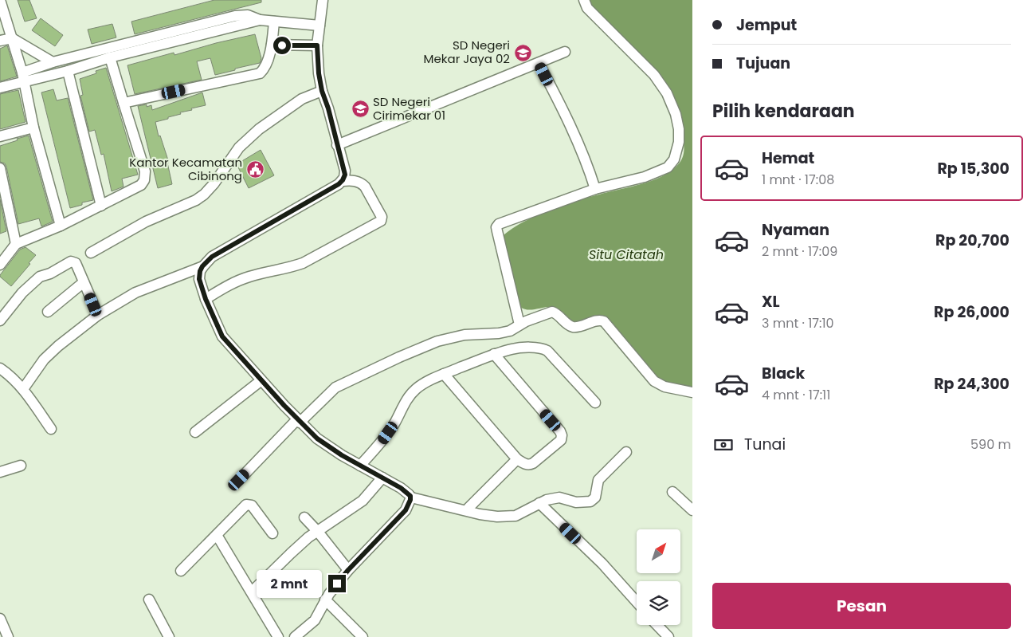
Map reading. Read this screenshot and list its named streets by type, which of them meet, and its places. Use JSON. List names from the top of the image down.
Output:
{
  "water": ["Situ Citatah"],
  "places": {
    "school or university": ["SD Negeri Mekar Jaya 02", "SD Negeri Cirimekar 01"],
    "public building": ["Kantor Kecamatan Cibinong"]
  },
  "north": "top right",
  "page": {
    "banner": ["Jemput", "Tujuan"],
    "heading": "Pilih kendaraan",
    "list": [
      {
        "name": "Hemat",
        "note": "1 mnt · 17:08",
        "value": "Rp 15,300"
      },
      {
        "name": "Nyaman",
        "note": "2 mnt · 17:09",
        "value": "Rp 20,700"
      },
      {
        "name": "XL",
        "note": "3 mnt · 17:10",
        "value": "Rp 26,000"
      },
      {
        "name": "Black",
        "note": "4 mnt · 17:11",
        "value": "Rp 24,300"
      }
    ],
    "pay": ["Tunai", "590 m"],
    "bubble": "2 mnt",
    "buttons": "Pesan"
  }
}
